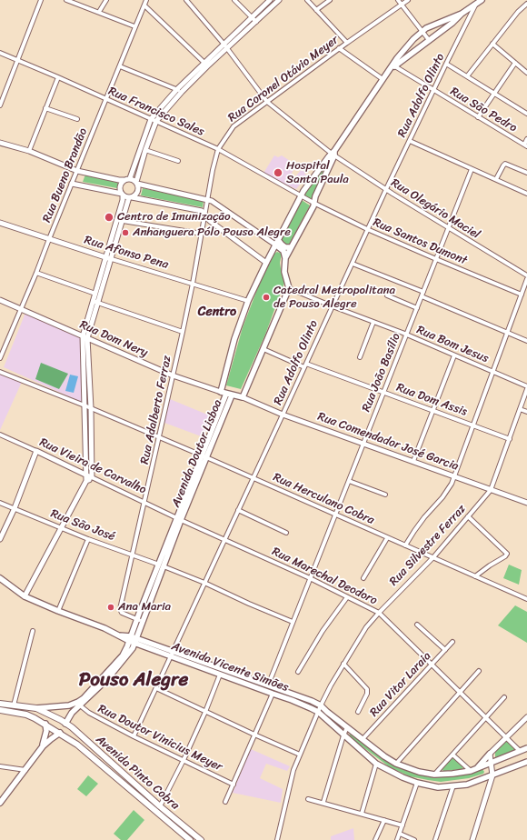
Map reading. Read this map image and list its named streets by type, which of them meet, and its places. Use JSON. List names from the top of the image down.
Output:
{
  "streets": {
    "highway": ["Avenida Pinto Cobra"],
    "main road": ["Avenida Doutor Lisboa", "Avenida Vicente Simões"],
    "street": [
      "Rua Coronel Otávio Meyer",
      "Rua Adolfo Olinto",
      "Rua São Pedro",
      "Rua Francisco Sales",
      "Rua Bueno Brandão",
      "Rua Olegário Maciel",
      "Rua Santos Dumont",
      "Rua Afonso Pena",
      "Rua Dom Nery",
      "Rua Bom Jesus",
      "Rua João Basílio",
      "Rua Dom Assis",
      "Rua Adalberto Ferraz",
      "Rua Comendador José Garcia",
      "Rua Vieira de Carvalho",
      "Rua Herculano Cobra",
      "Rua São José",
      "Rua Silvestre Ferraz",
      "Rua Marechal Deodoro",
      "Rua Vitor Laraia",
      "Rua Doutor Vinicius Meyer"
    ]
  },
  "crossings": [
    ["Rua Coronel Otávio Meyer", "Rua Francisco Sales"],
    ["Rua Coronel Otávio Meyer", "Rua Olegário Maciel"],
    ["Rua Coronel Otávio Meyer", "Rua Adalberto Ferraz"],
    ["Rua Adolfo Olinto", "Rua São Pedro"],
    ["Rua Adolfo Olinto", "Rua Olegário Maciel"],
    ["Rua Adolfo Olinto", "Rua Santos Dumont"],
    ["Rua Adolfo Olinto", "Rua Bom Jesus"],
    ["Rua Adolfo Olinto", "Rua Dom Assis"],
    ["Rua Adolfo Olinto", "Rua Comendador José Garcia"],
    ["Rua Adolfo Olinto", "Rua Herculano Cobra"],
    ["Rua Adolfo Olinto", "Rua São José"],
    ["Rua Adolfo Olinto", "Rua Marechal Deodoro"],
    ["Rua Adolfo Olinto", "Avenida Vicente Simões"],
    ["Rua Adolfo Olinto", "Rua Doutor Vinicius Meyer"],
    ["Rua Francisco Sales", "Rua Bueno Brandão"],
    ["Rua Francisco Sales", "Rua Santos Dumont"],
    ["Rua Bueno Brandão", "Rua Afonso Pena"],
    ["Rua Bueno Brandão", "Rua Dom Nery"],
    ["Rua Olegário Maciel", "Rua João Basílio"],
    ["Rua Santos Dumont", "Rua João Basílio"],
    ["Rua Afonso Pena", "Rua Adalberto Ferraz"],
    ["Rua Dom Nery", "Rua Adalberto Ferraz"],
    ["Rua Bom Jesus", "Rua João Basílio"],
    ["Rua João Basílio", "Rua Dom Assis"],
    ["Rua João Basílio", "Rua Comendador José Garcia"],
    ["Rua João Basílio", "Rua Herculano Cobra"],
    ["Rua João Basílio", "Rua São José"],
    ["Rua João Basílio", "Rua Marechal Deodoro"],
    ["Rua João Basílio", "Avenida Vicente Simões"],
    ["Rua Adalberto Ferraz", "Avenida Doutor Lisboa"],
    ["Rua Adalberto Ferraz", "Rua Vieira de Carvalho"],
    ["Rua Adalberto Ferraz", "Rua Herculano Cobra"],
    ["Rua Adalberto Ferraz", "Rua São José"],
    ["Rua Comendador José Garcia", "Rua Silvestre Ferraz"],
    ["Avenida Doutor Lisboa", "Rua Vieira de Carvalho"],
    ["Avenida Doutor Lisboa", "Rua Herculano Cobra"],
    ["Avenida Doutor Lisboa", "Rua São José"],
    ["Avenida Doutor Lisboa", "Rua Marechal Deodoro"],
    ["Avenida Doutor Lisboa", "Avenida Vicente Simões"],
    ["Rua Vieira de Carvalho", "Rua Marechal Deodoro"],
    ["Rua Herculano Cobra", "Rua Silvestre Ferraz"],
    ["Rua Silvestre Ferraz", "Rua Marechal Deodoro"],
    ["Rua Silvestre Ferraz", "Avenida Vicente Simões"],
    ["Rua Marechal Deodoro", "Avenida Vicente Simões"],
    ["Rua Marechal Deodoro", "Rua Vitor Laraia"],
    ["Avenida Vicente Simões", "Rua Vitor Laraia"]
  ],
  "districts": ["Centro", "Pouso Alegre"],
  "places": [
    "Hospital Santa Paula",
    "Centro de Imunização",
    "Anhanguera Pólo Pouso Alegre",
    "Catedral Metropolitana de Pouso Alegre",
    "Ana Maria"
  ]
}
